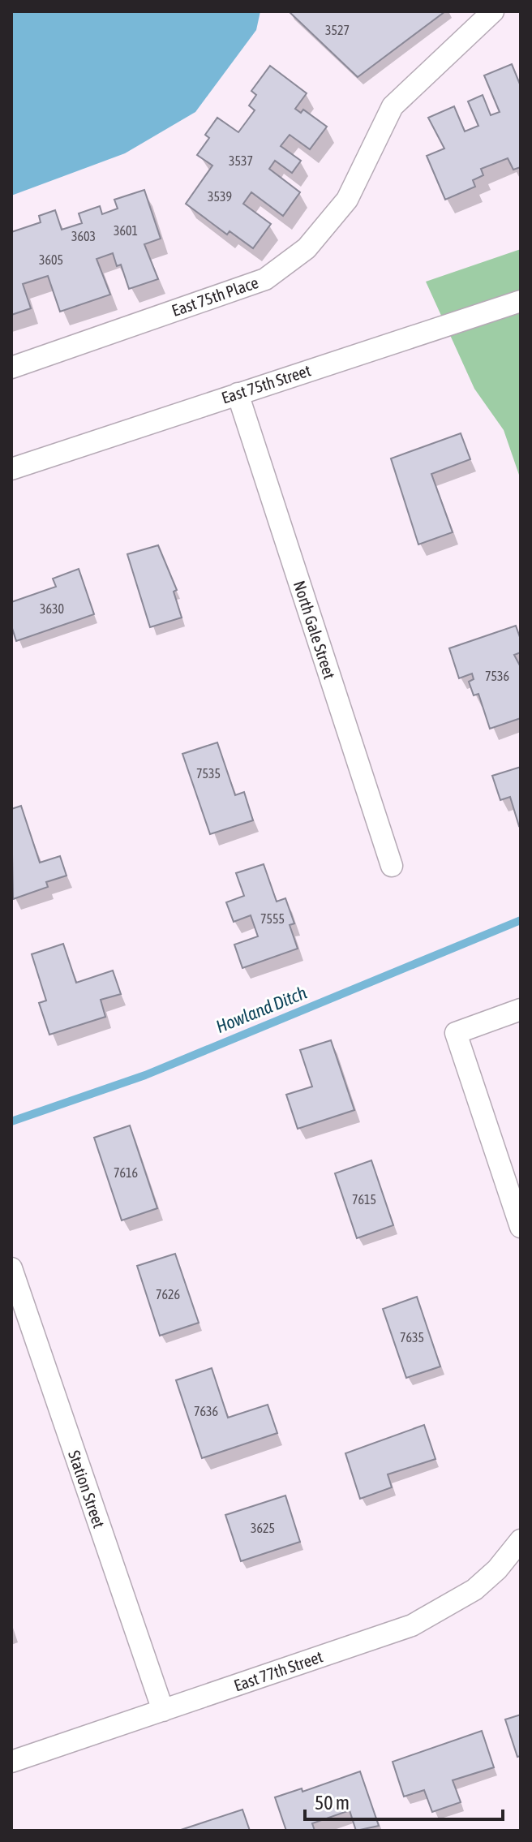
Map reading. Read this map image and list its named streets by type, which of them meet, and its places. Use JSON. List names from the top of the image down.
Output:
{
  "streets": {
    "street": [
      "East 75th Place",
      "East 75th Street",
      "North Gale Street",
      "Station Street",
      "East 77th Street"
    ]
  },
  "crossings": [
    ["East 75th Street", "North Gale Street"],
    ["Station Street", "East 77th Street"]
  ],
  "water": ["Howland Ditch"],
  "house_numbers": [
    "3527",
    "3537",
    "3539",
    "3601",
    "3603",
    "3605",
    "3630",
    "7536",
    "7535",
    "7555",
    "7616",
    "7615",
    "7626",
    "7635",
    "7636",
    "3625"
  ],
  "scale_bar": "50 m"
}
